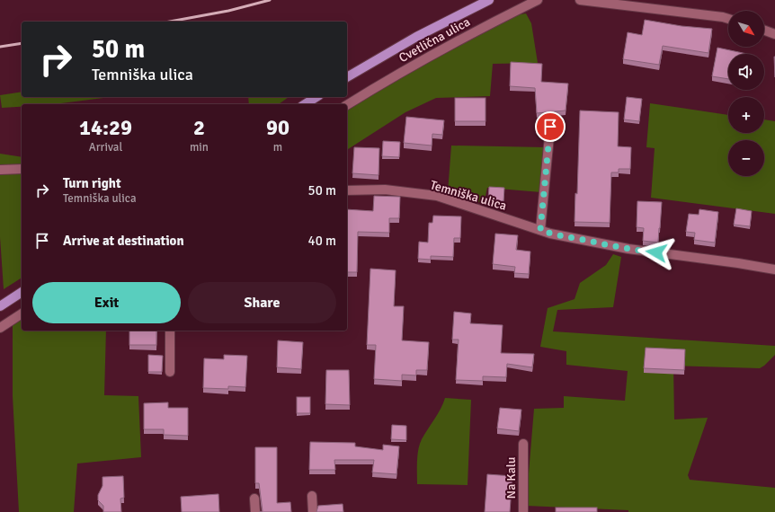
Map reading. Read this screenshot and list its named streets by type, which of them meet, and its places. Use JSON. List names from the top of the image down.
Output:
{
  "streets": {
    "street": ["Cvetlična ulica", "Temniška ulica", "Na Kalu"]
  },
  "north": "bottom right",
  "page": {
    "map_buttons": ["+", "−"],
    "turn": ["50 m", "Temniška ulica"],
    "eta": [
      "14:29",
      "Arrival",
      "2",
      "min",
      "90",
      "m"
    ],
    "list": [
      {
        "name": "Turn right",
        "note": "Temniška ulica",
        "value": "50 m"
      },
      {
        "name": "Arrive at destination",
        "value": "40 m"
      }
    ],
    "buttons": ["Exit", "Share"]
  }
}
